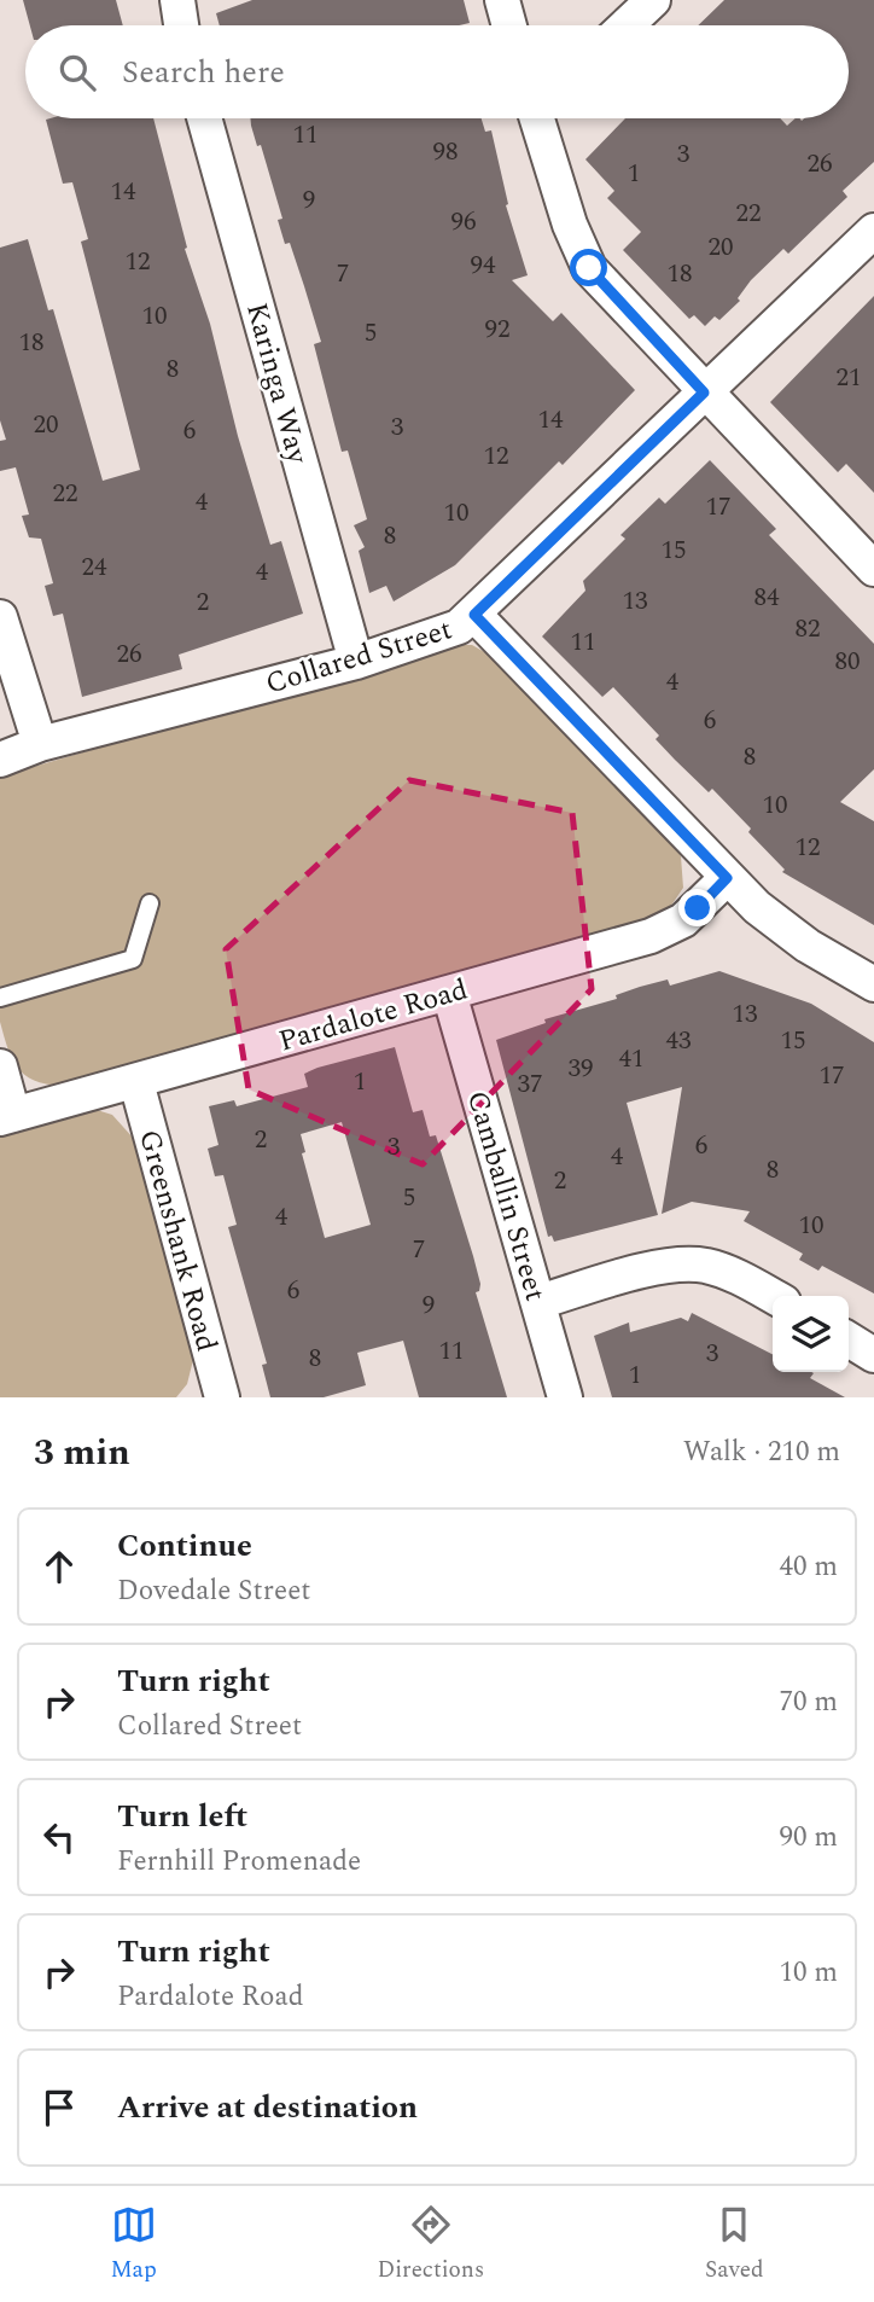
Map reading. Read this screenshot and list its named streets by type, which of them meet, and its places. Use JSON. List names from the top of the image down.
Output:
{
  "streets": {
    "street": [
      "Karinga Way",
      "Collared Street",
      "Pardalote Road",
      "Camballin Street",
      "Greenshank Road"
    ]
  },
  "crossings": [
    ["Karinga Way", "Collared Street"],
    ["Pardalote Road", "Camballin Street"],
    ["Pardalote Road", "Greenshank Road"]
  ],
  "house_numbers": [
    "11",
    "98",
    "3",
    "26",
    "1",
    "14",
    "9",
    "22",
    "96",
    "20",
    "12",
    "94",
    "7",
    "18",
    "10",
    "92",
    "5",
    "18",
    "8",
    "21",
    "14",
    "20",
    "3",
    "6",
    "12",
    "22",
    "4",
    "17",
    "10",
    "8",
    "15",
    "24",
    "4",
    "84",
    "13",
    "2",
    "82",
    "11",
    "26",
    "80",
    "4",
    "6",
    "8",
    "10",
    "12",
    "13",
    "43",
    "15",
    "41",
    "39",
    "17",
    "1",
    "37",
    "2",
    "6",
    "3",
    "4",
    "8",
    "2",
    "5",
    "4",
    "10",
    "7",
    "6",
    "9",
    "11",
    "3",
    "8",
    "1"
  ],
  "page": {
    "search": "Search here",
    "heading": ["3 min", "Walk · 210 m"],
    "list": [
      ["Continue", "Dovedale Street", "40 m"],
      ["Turn right", "Collared Street", "70 m"],
      ["Turn left", "Fernhill Promenade", "90 m"],
      ["Turn right", "Pardalote Road", "10 m"],
      "Arrive at destination"
    ],
    "nav": ["Map", "Directions", "Saved"]
  }
}
